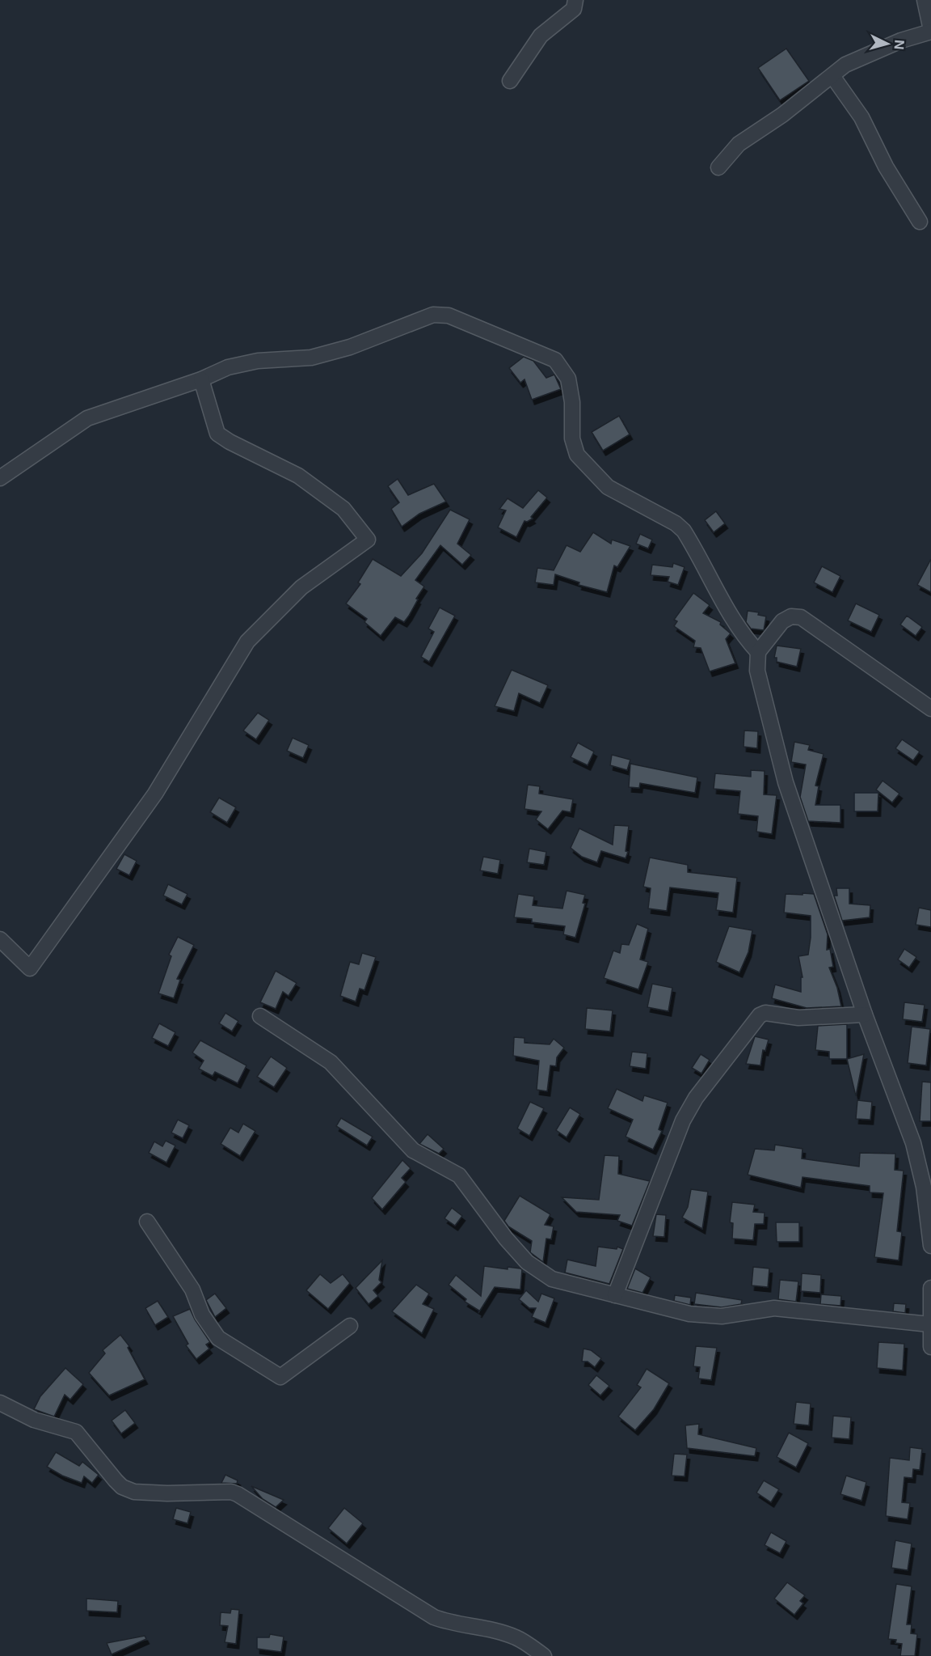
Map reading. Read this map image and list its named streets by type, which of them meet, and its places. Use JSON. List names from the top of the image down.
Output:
{
  "north": "right"
}
